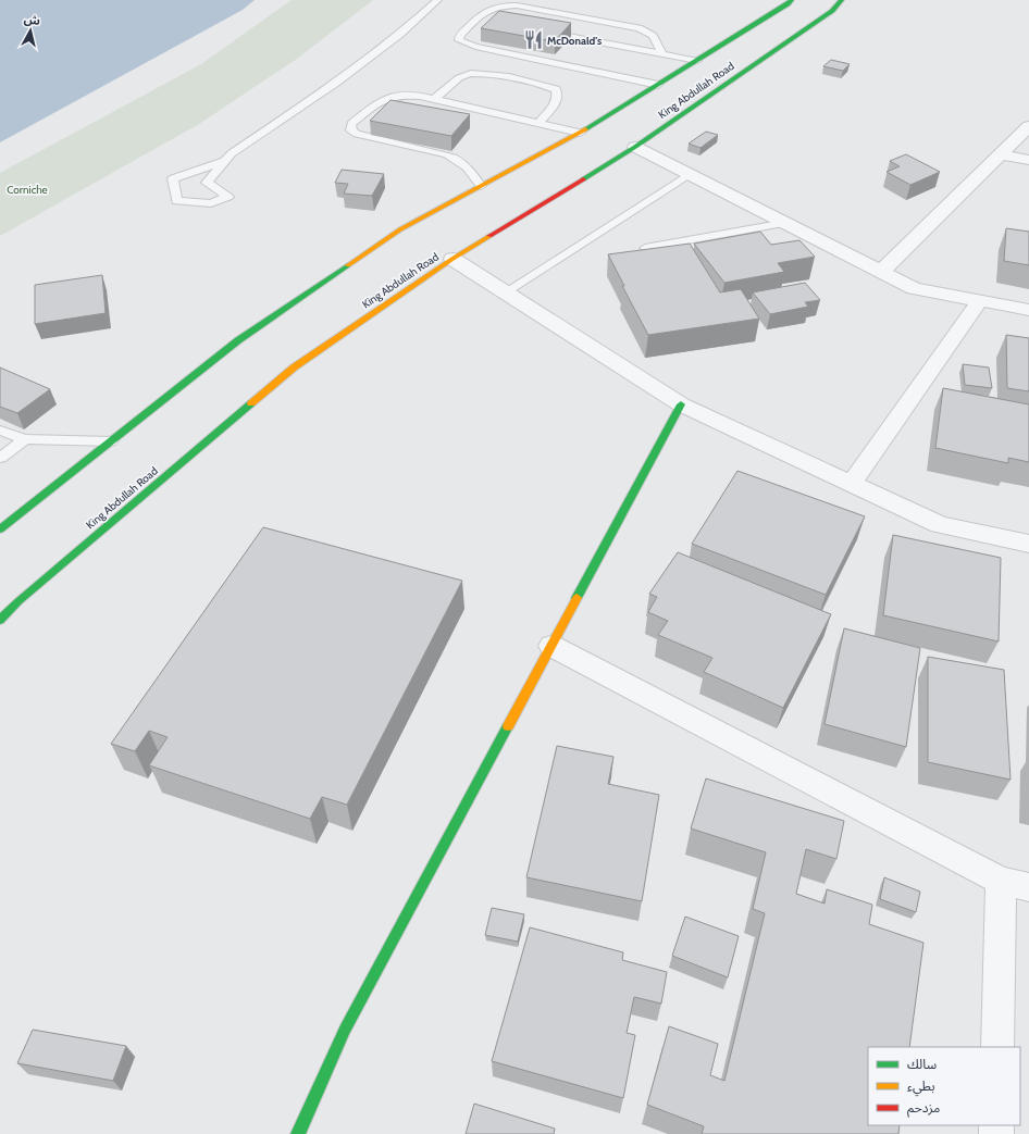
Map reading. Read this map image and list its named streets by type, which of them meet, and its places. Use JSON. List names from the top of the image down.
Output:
{
  "streets": {
    "street": ["King Abdullah Road"]
  },
  "parks": ["Corniche"],
  "places": {
    "restaurant": ["McDonald's"]
  },
  "legend": ["سالك", "بطيء", "مزدحم"],
  "north": "top"
}
